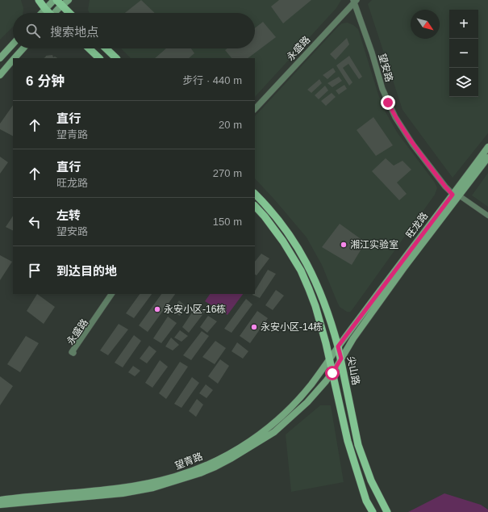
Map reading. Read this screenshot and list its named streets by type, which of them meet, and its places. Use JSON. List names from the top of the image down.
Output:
{
  "streets": {
    "main road": ["旺龙路", "尖山路", "望青路"],
    "street": ["永盛路", "望安路"]
  },
  "crossings": [
    ["永盛路", "望安路"],
    ["望安路", "旺龙路"],
    ["旺龙路", "尖山路"],
    ["旺龙路", "望青路"],
    ["尖山路", "望青路"]
  ],
  "places": ["湘江实验室", "永安小区-16栋", "永安小区-14栋"],
  "north": "bottom right",
  "page": {
    "map_buttons": ["+", "−"],
    "search": "搜索地点",
    "heading": ["6 分钟", "步行 · 440 m"],
    "list": [
      ["直行", "望青路", "20 m"],
      ["直行", "旺龙路", "270 m"],
      ["左转", "望安路", "150 m"],
      "到达目的地"
    ]
  }
}
